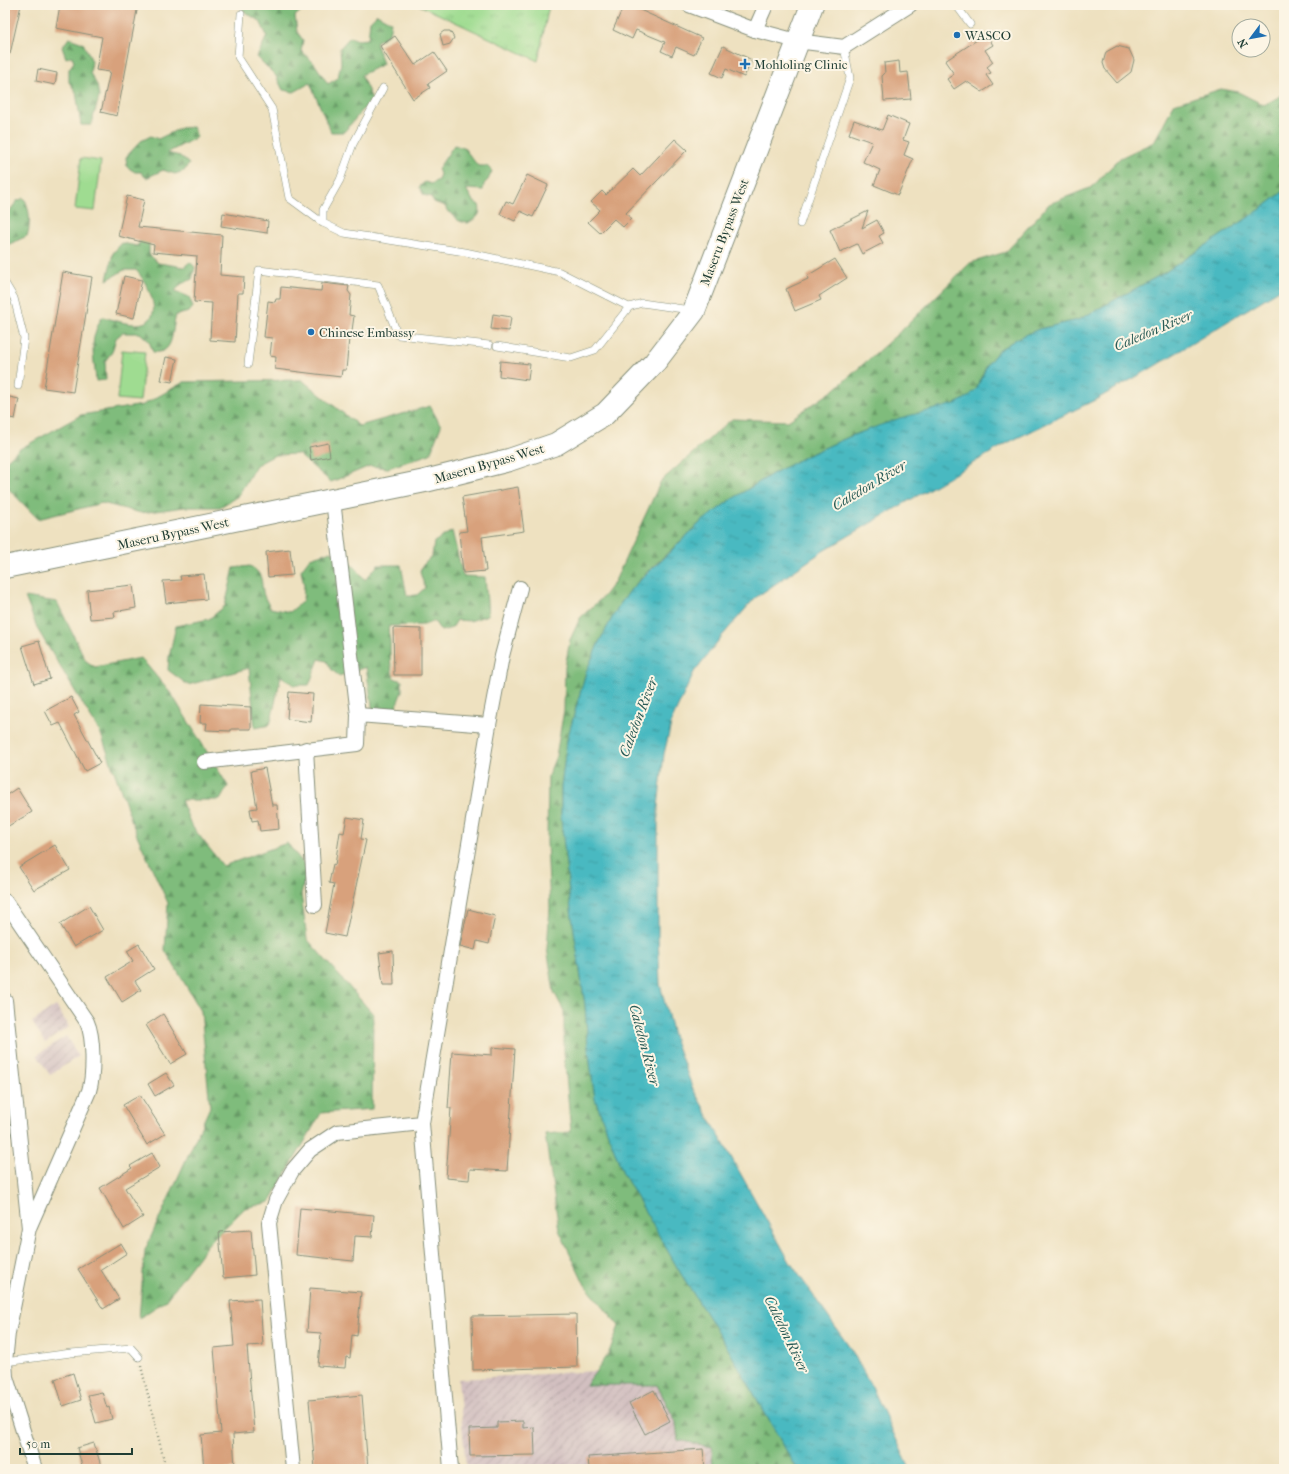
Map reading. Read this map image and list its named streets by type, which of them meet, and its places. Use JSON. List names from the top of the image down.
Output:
{
  "streets": {
    "main road": ["Maseru Bypass West"]
  },
  "water": ["Caledon River"],
  "places": {
    "other": ["WASCO", "Chinese Embassy"],
    "health": ["Mohloling Clinic"]
  },
  "scale_bar": "50 m",
  "north": "bottom left"
}
